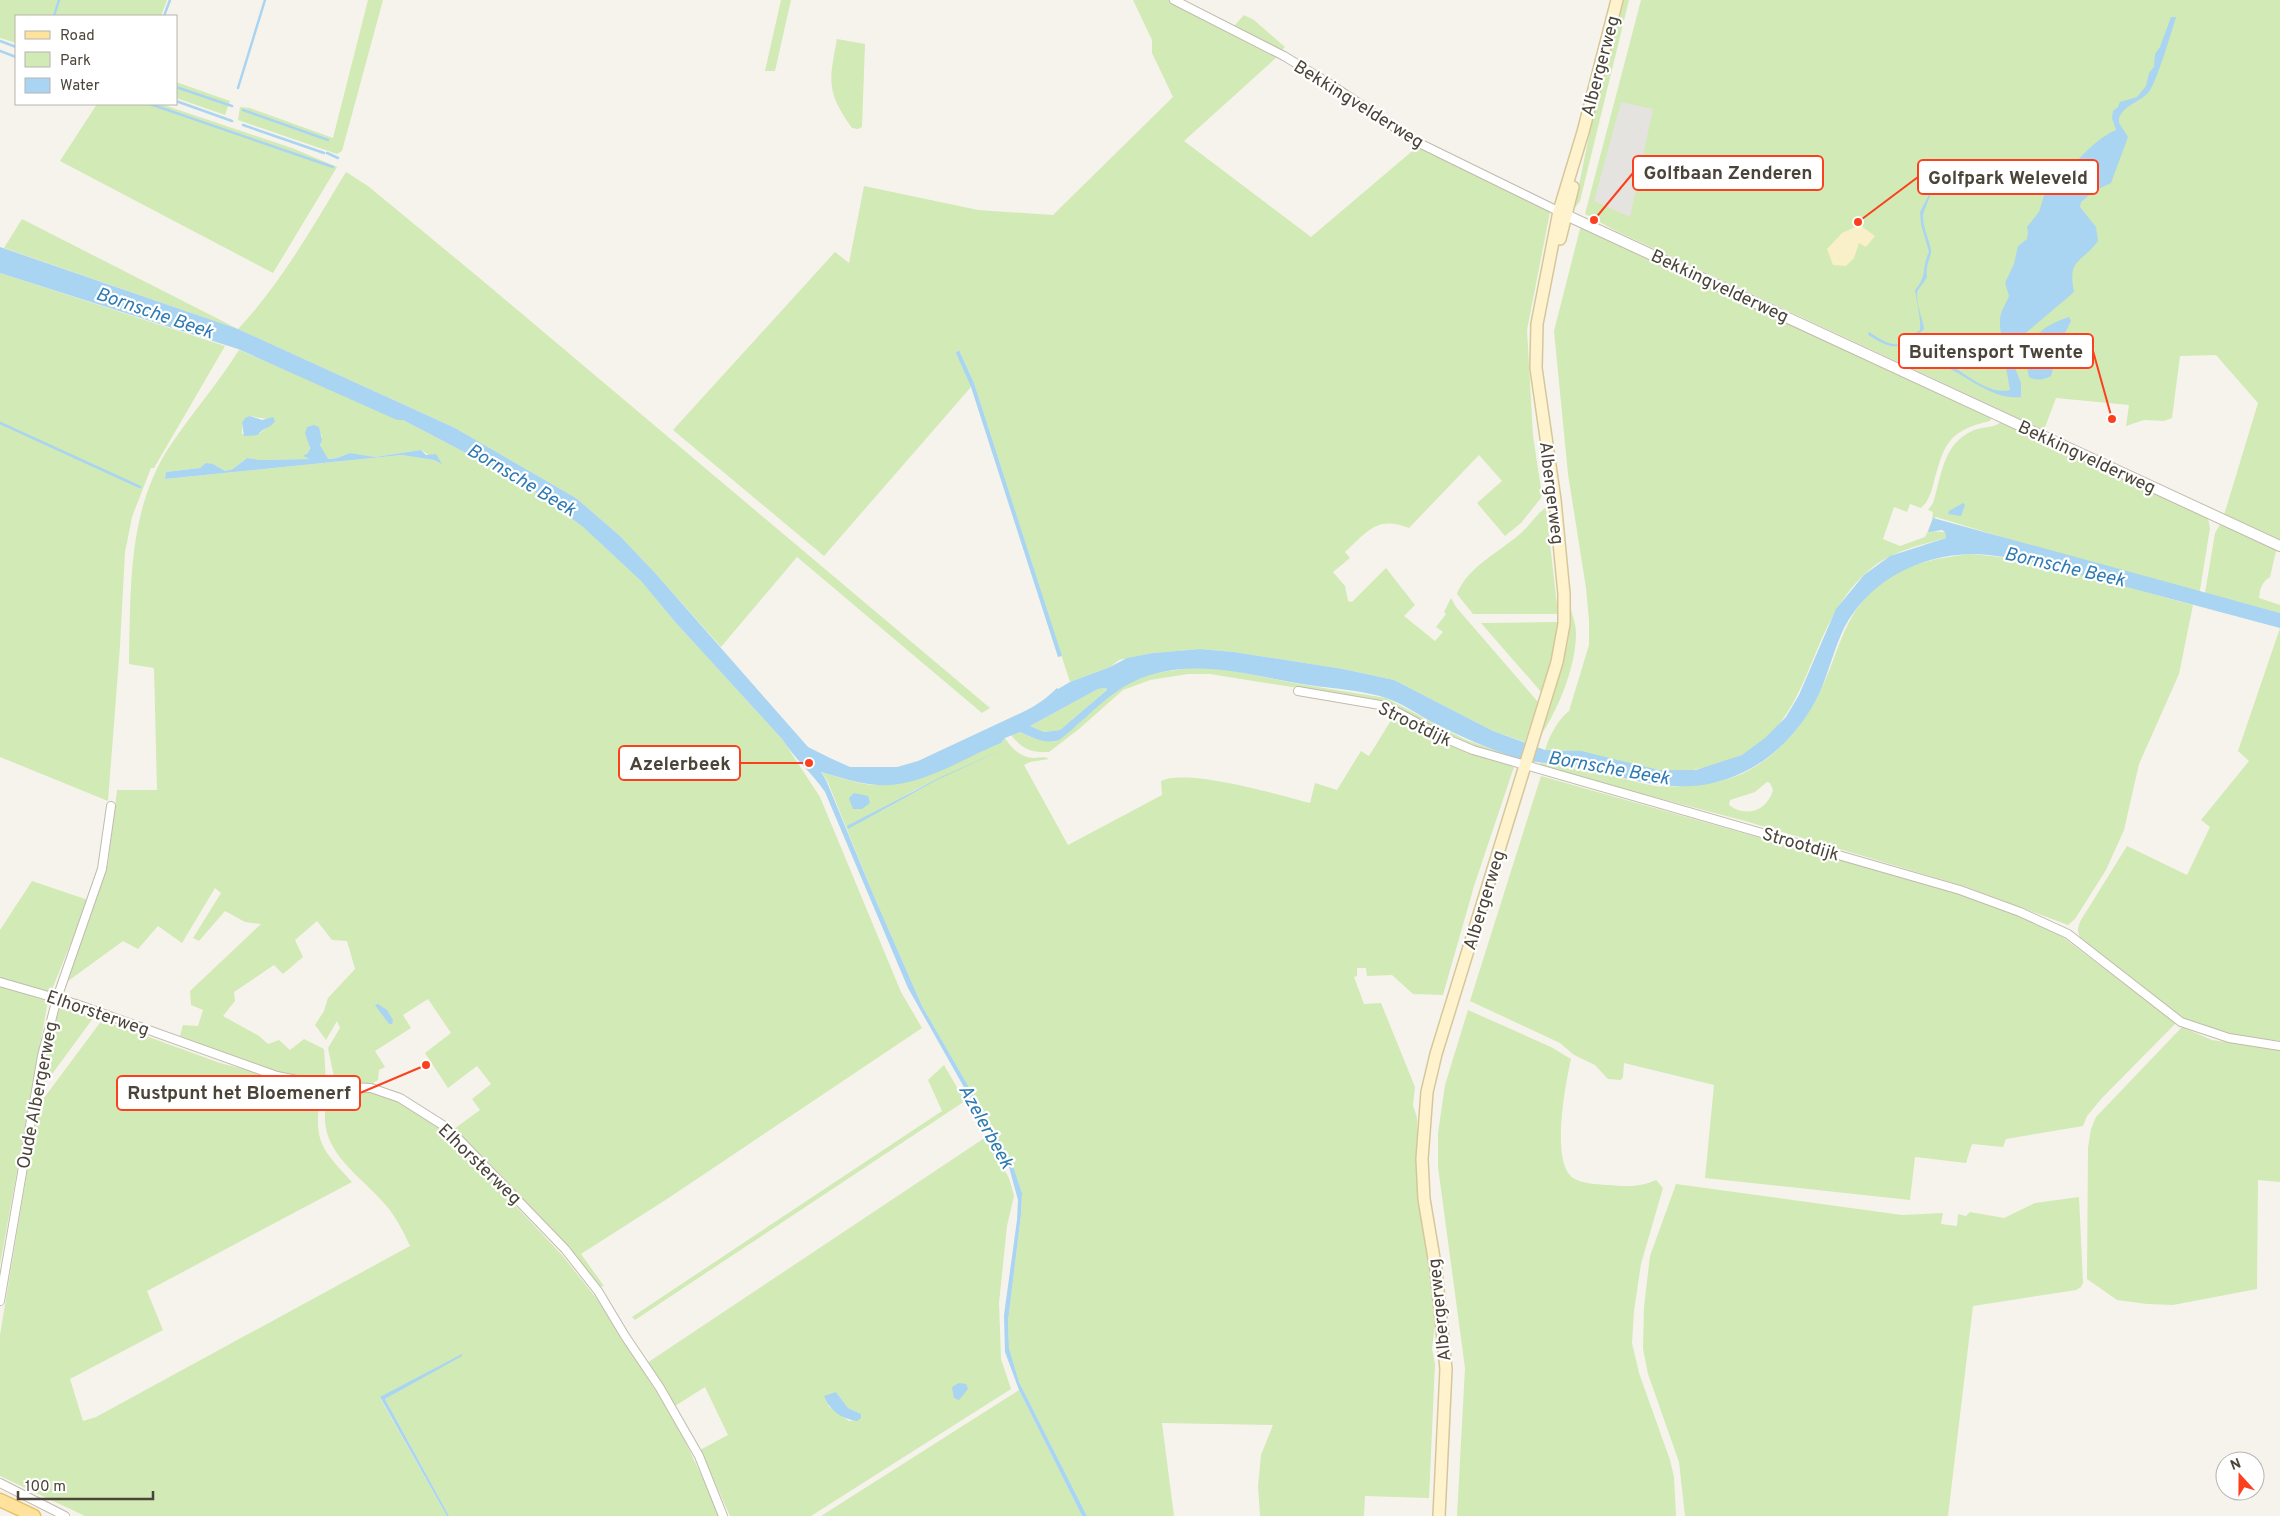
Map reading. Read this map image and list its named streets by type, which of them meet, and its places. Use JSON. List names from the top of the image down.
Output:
{
  "streets": {
    "main road": ["Albergerweg"],
    "street": [
      "Bekkingvelderweg",
      "Strootdijk",
      "Elhorsterweg",
      "Oude Albergerweg"
    ]
  },
  "crossings": [
    ["Albergerweg", "Bekkingvelderweg"],
    ["Albergerweg", "Strootdijk"],
    ["Elhorsterweg", "Oude Albergerweg"]
  ],
  "water": ["Bornsche Beek", "Azelerbeek"],
  "places": [
    "Golfbaan Zenderen",
    "Golfpark Weleveld",
    "Buitensport Twente",
    "Azelerbeek",
    "Rustpunt het Bloemenerf"
  ],
  "legend": ["Road", "Park", "Water"],
  "scale_bar": "100 m",
  "north": "top"
}
